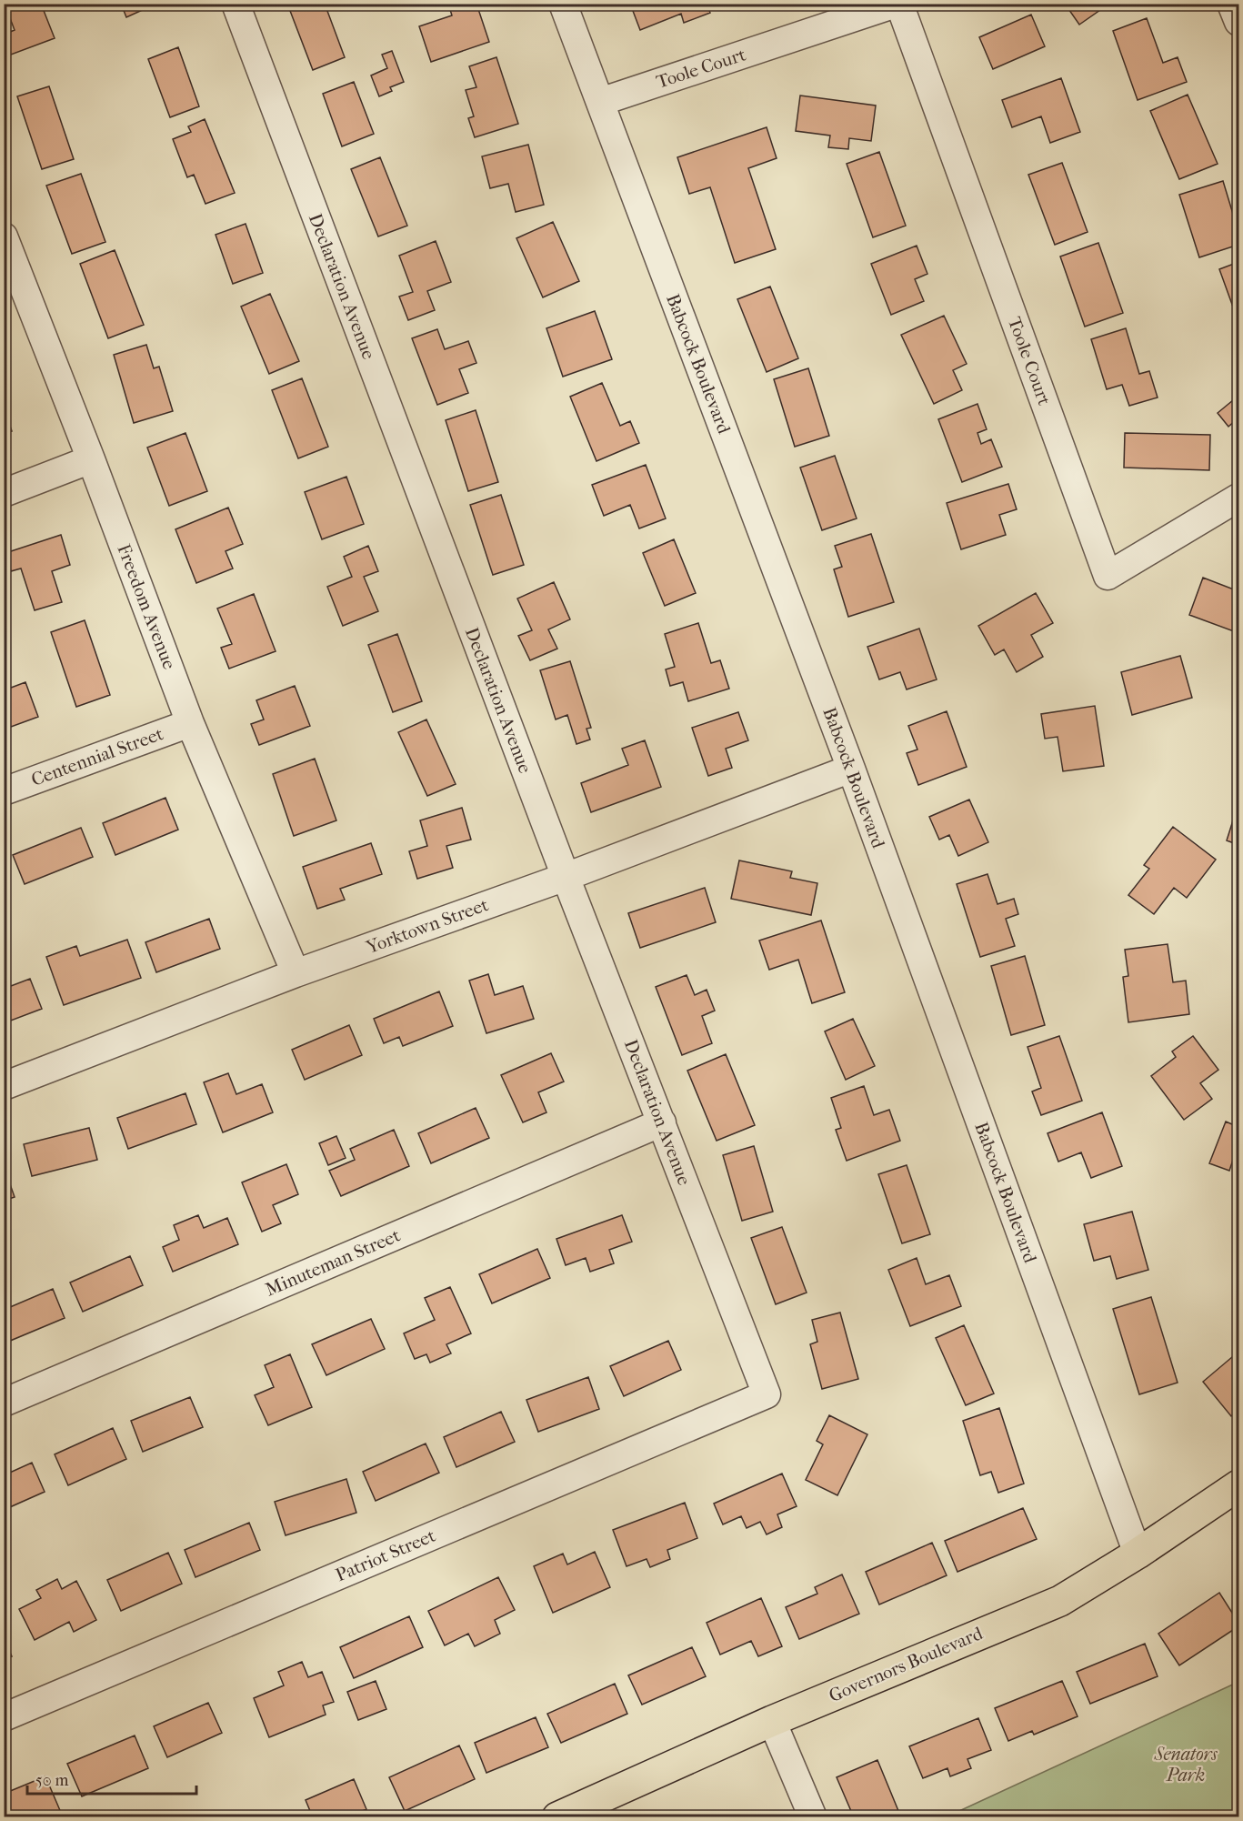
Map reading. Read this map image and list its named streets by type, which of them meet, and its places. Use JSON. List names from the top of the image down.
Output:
{
  "streets": {
    "main road": ["Governors Boulevard"],
    "street": [
      "Toole Court",
      "Declaration Avenue",
      "Babcock Boulevard",
      "Freedom Avenue",
      "Centennial Street",
      "Yorktown Street",
      "Minuteman Street",
      "Patriot Street"
    ]
  },
  "crossings": [
    ["Toole Court", "Babcock Boulevard"],
    ["Declaration Avenue", "Yorktown Street"],
    ["Declaration Avenue", "Minuteman Street"],
    ["Declaration Avenue", "Patriot Street"],
    ["Babcock Boulevard", "Yorktown Street"],
    ["Babcock Boulevard", "Governors Boulevard"],
    ["Freedom Avenue", "Centennial Street"],
    ["Freedom Avenue", "Yorktown Street"]
  ],
  "parks": ["Senators Park"],
  "scale_bar": "50 m"
}
